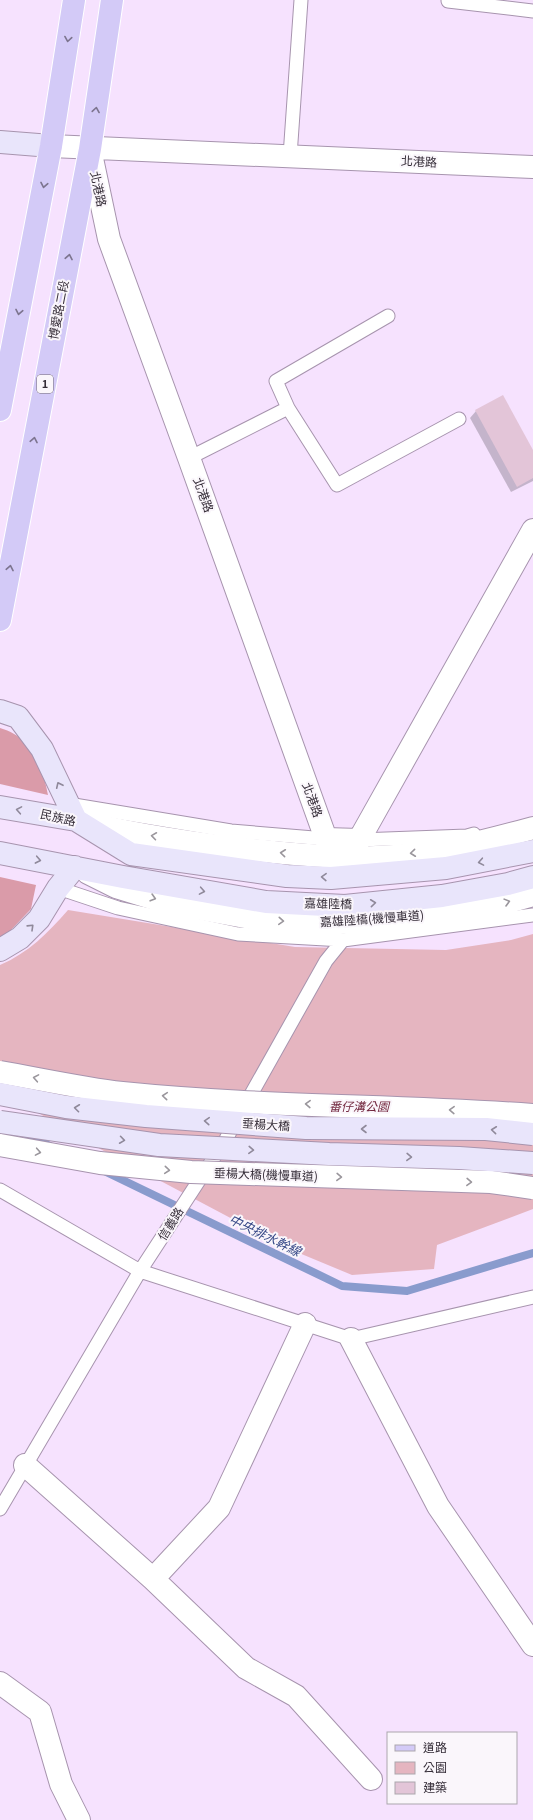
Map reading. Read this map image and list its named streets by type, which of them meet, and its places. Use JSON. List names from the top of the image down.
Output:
{
  "streets": {
    "main road": [
      "北港路",
      "博愛路二段",
      "1",
      "民族路",
      "嘉雄陸橋",
      "垂楊大橋"
    ],
    "street": ["嘉雄陸橋(機慢車道)", "垂楊大橋(機慢車道)"],
    "lane": ["信義路"]
  },
  "crossings": [
    ["北港路", "博愛路二段"],
    ["嘉雄陸橋", "嘉雄陸橋(機慢車道)"]
  ],
  "water": ["中央排水幹線"],
  "parks": ["番仔溝公園"],
  "legend": ["道路", "公園", "建築"]
}
